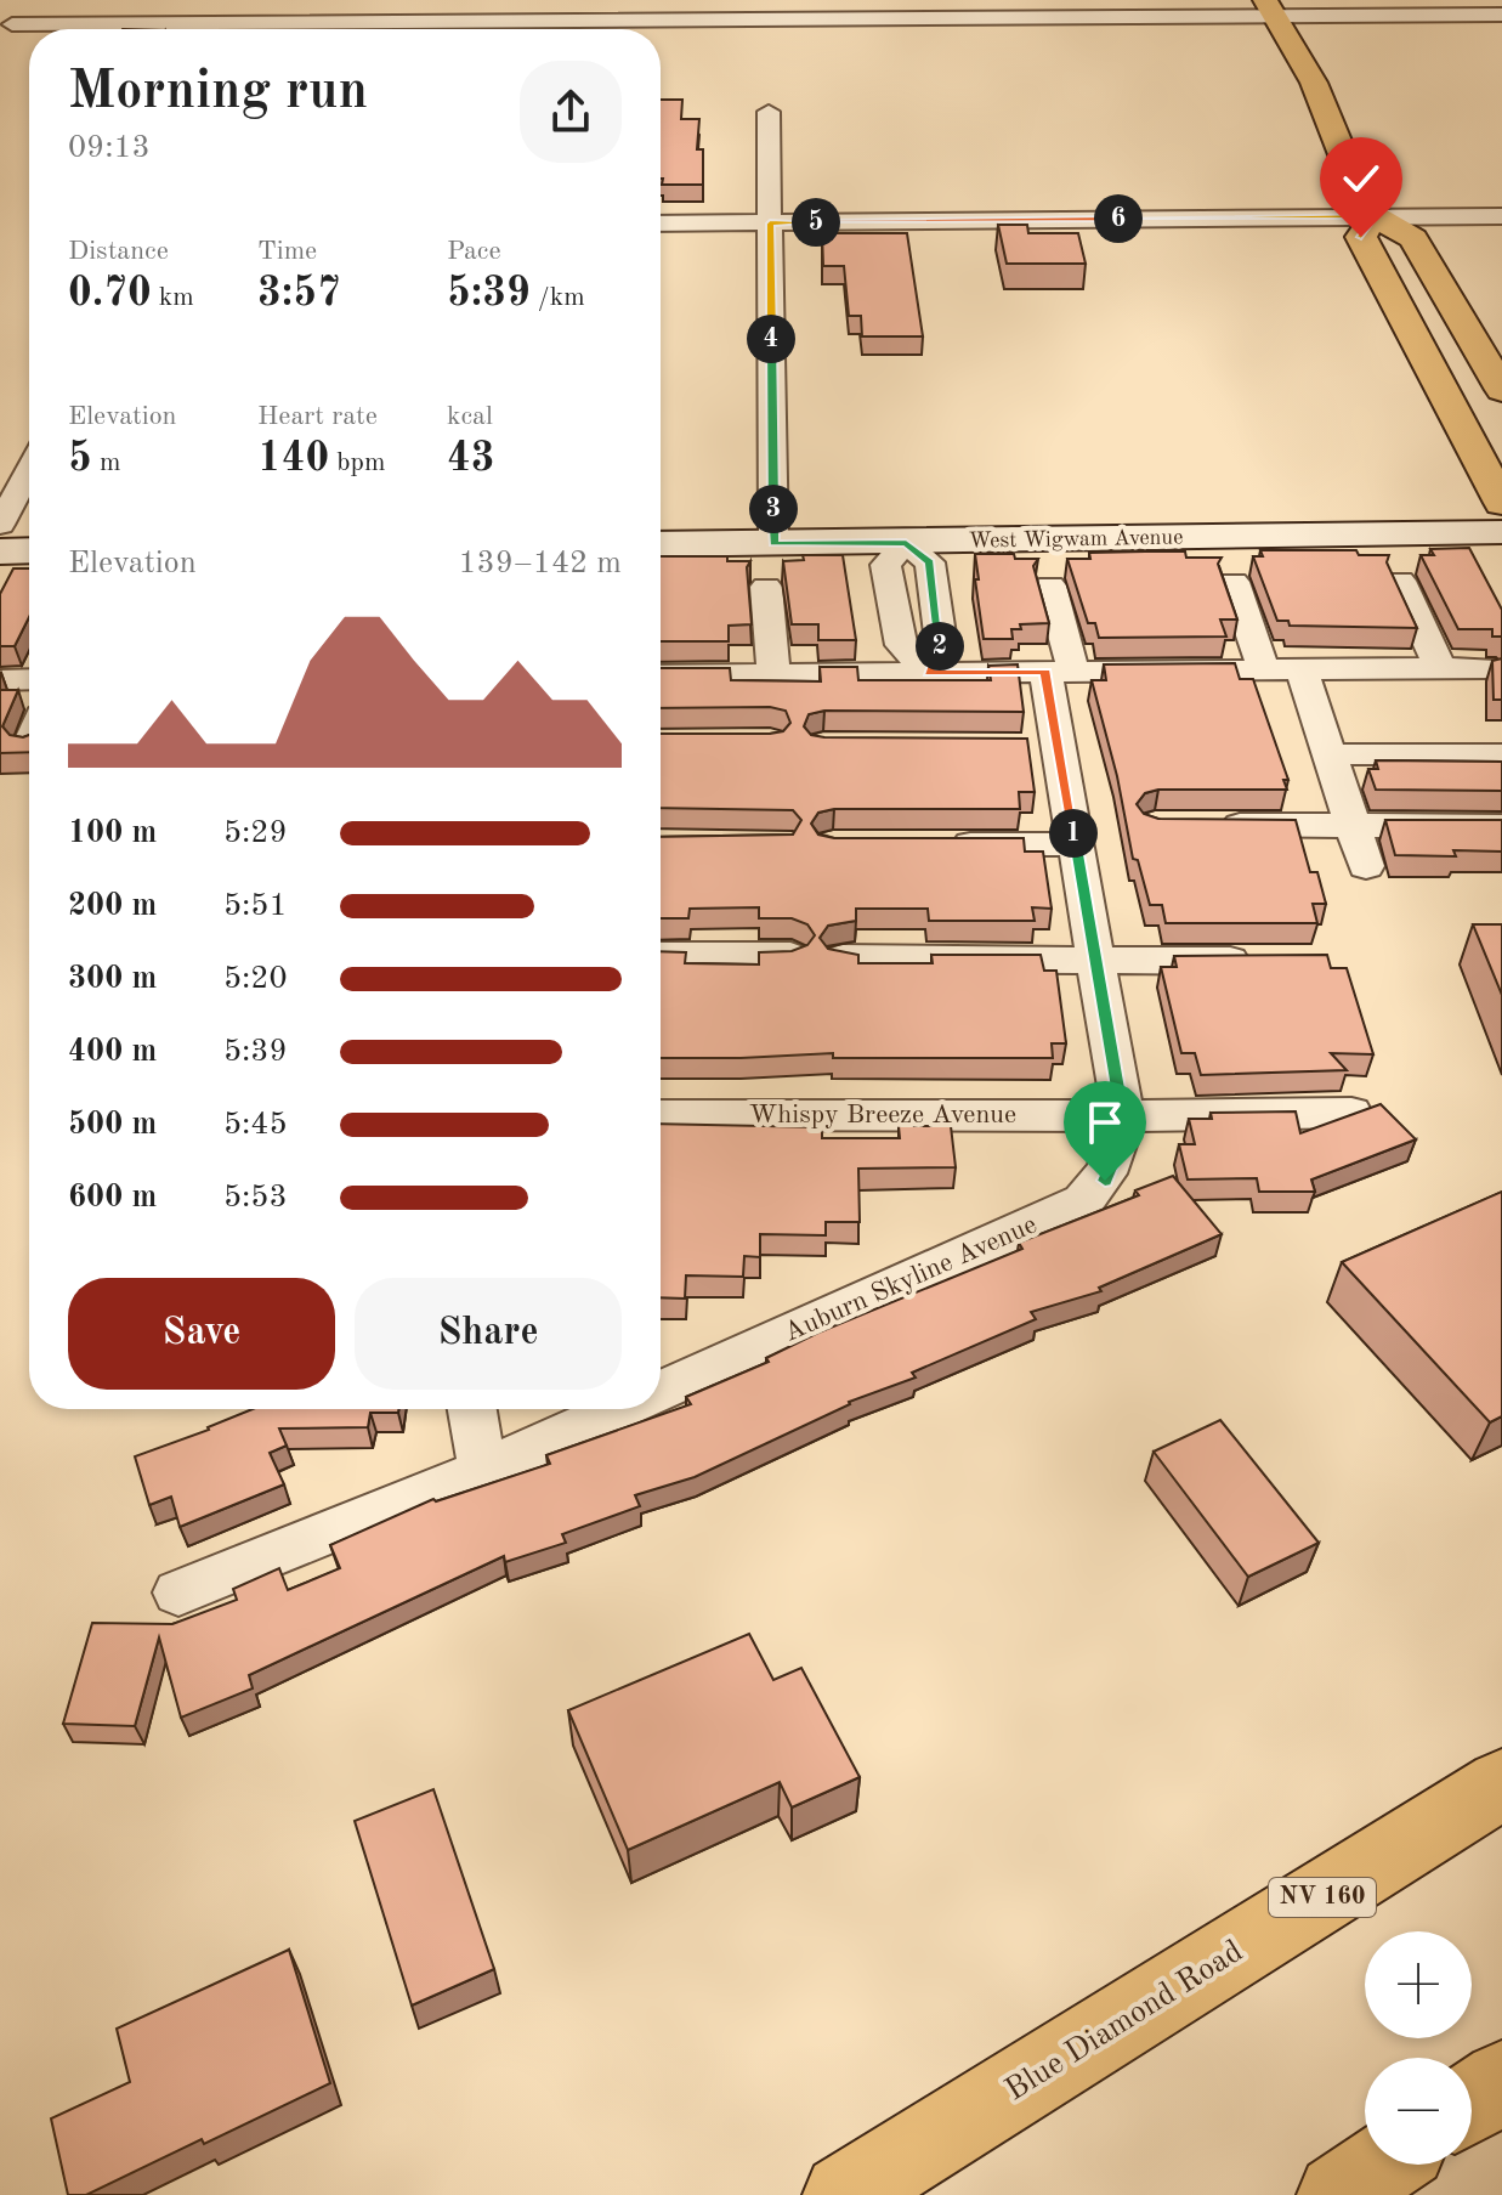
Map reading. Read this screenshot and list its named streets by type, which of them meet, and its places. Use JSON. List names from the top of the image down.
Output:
{
  "streets": {
    "main road": ["NV 160", "Blue Diamond Road"],
    "street": ["West Wigwam Avenue", "Whispy Breeze Avenue", "Auburn Skyline Avenue"]
  },
  "crossings": [
    ["Whispy Breeze Avenue", "Auburn Skyline Avenue"]
  ],
  "page": {
    "heading": ["Morning run", "09:13"],
    "pins": [
      "6",
      "5",
      "4",
      "3",
      "2",
      "1"
    ],
    "stats": [
      ["Distance", "0.70 km"],
      ["Time", "3:57"],
      ["Pace", "5:39 /km"],
      ["Elevation", "5 m"],
      ["Heart rate", "140 bpm"],
      ["kcal", "43"]
    ],
    "chart": ["Elevation", "139–142 m"],
    "list": [
      {
        "name": "100 m",
        "note": "5:29"
      },
      {
        "name": "200 m",
        "note": "5:51"
      },
      {
        "name": "300 m",
        "note": "5:20"
      },
      {
        "name": "400 m",
        "note": "5:39"
      },
      {
        "name": "500 m",
        "note": "5:45"
      },
      {
        "name": "600 m",
        "note": "5:53"
      }
    ],
    "buttons": ["Save", "Share"],
    "map_buttons": ["+", "−"]
  }
}
